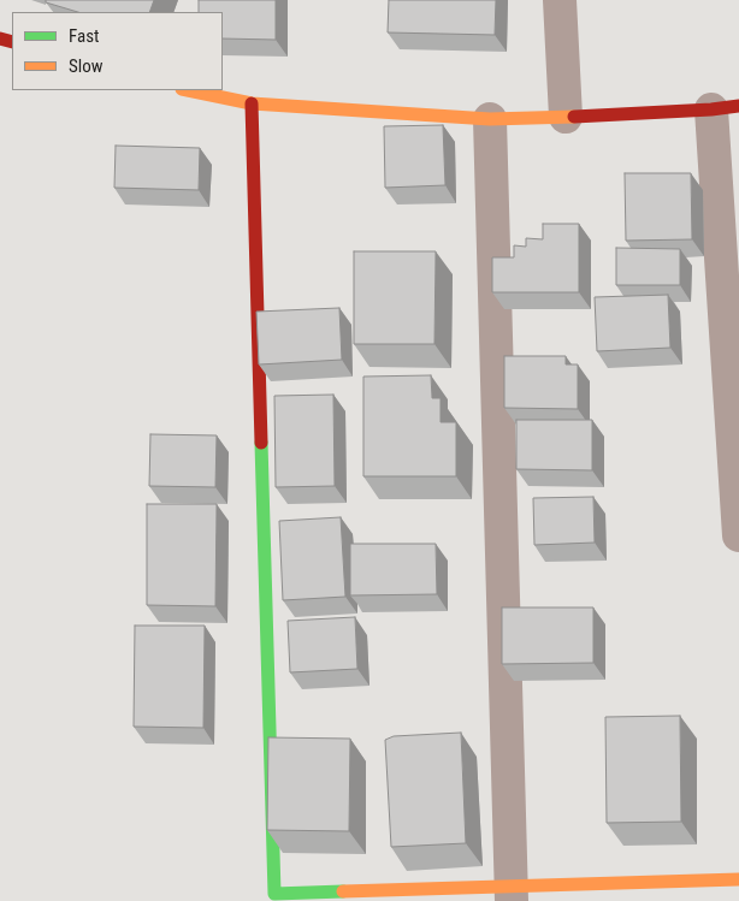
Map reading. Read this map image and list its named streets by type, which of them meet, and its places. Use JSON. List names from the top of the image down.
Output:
{
  "legend": ["Fast", "Slow"]
}
